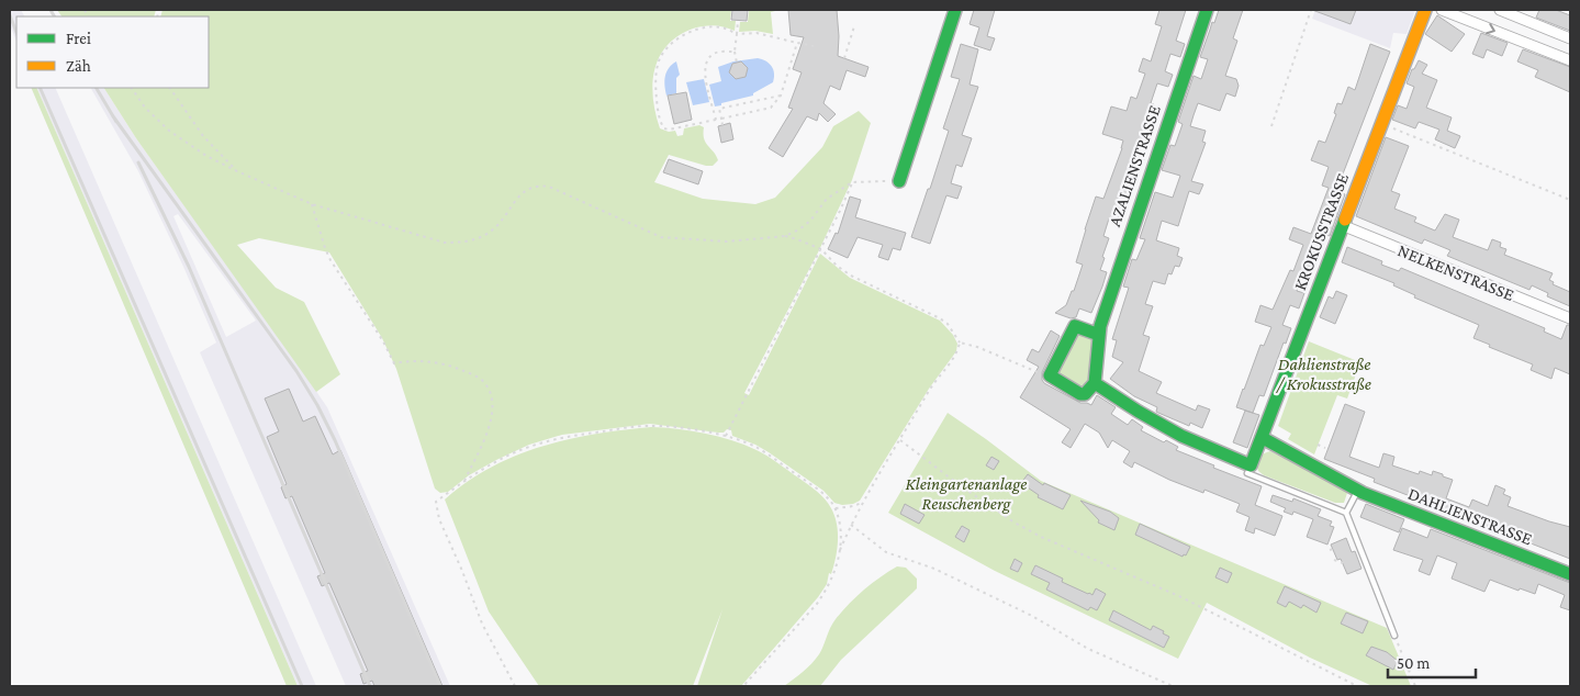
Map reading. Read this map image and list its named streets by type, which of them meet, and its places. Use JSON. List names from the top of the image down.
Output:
{
  "streets": {
    "street": [
      "AZALIENSTRASSE",
      "KROKUSSTRASSE",
      "NELKENSTRASSE",
      "DAHLIENSTRASSE"
    ]
  },
  "crossings": [
    ["KROKUSSTRASSE", "NELKENSTRASSE"],
    ["KROKUSSTRASSE", "DAHLIENSTRASSE"]
  ],
  "parks": ["Dahlienstraße / Krokusstraße", "Kleingartenanlage Reuschenberg"],
  "legend": ["Frei", "Zäh"],
  "scale_bar": "50 m"
}
